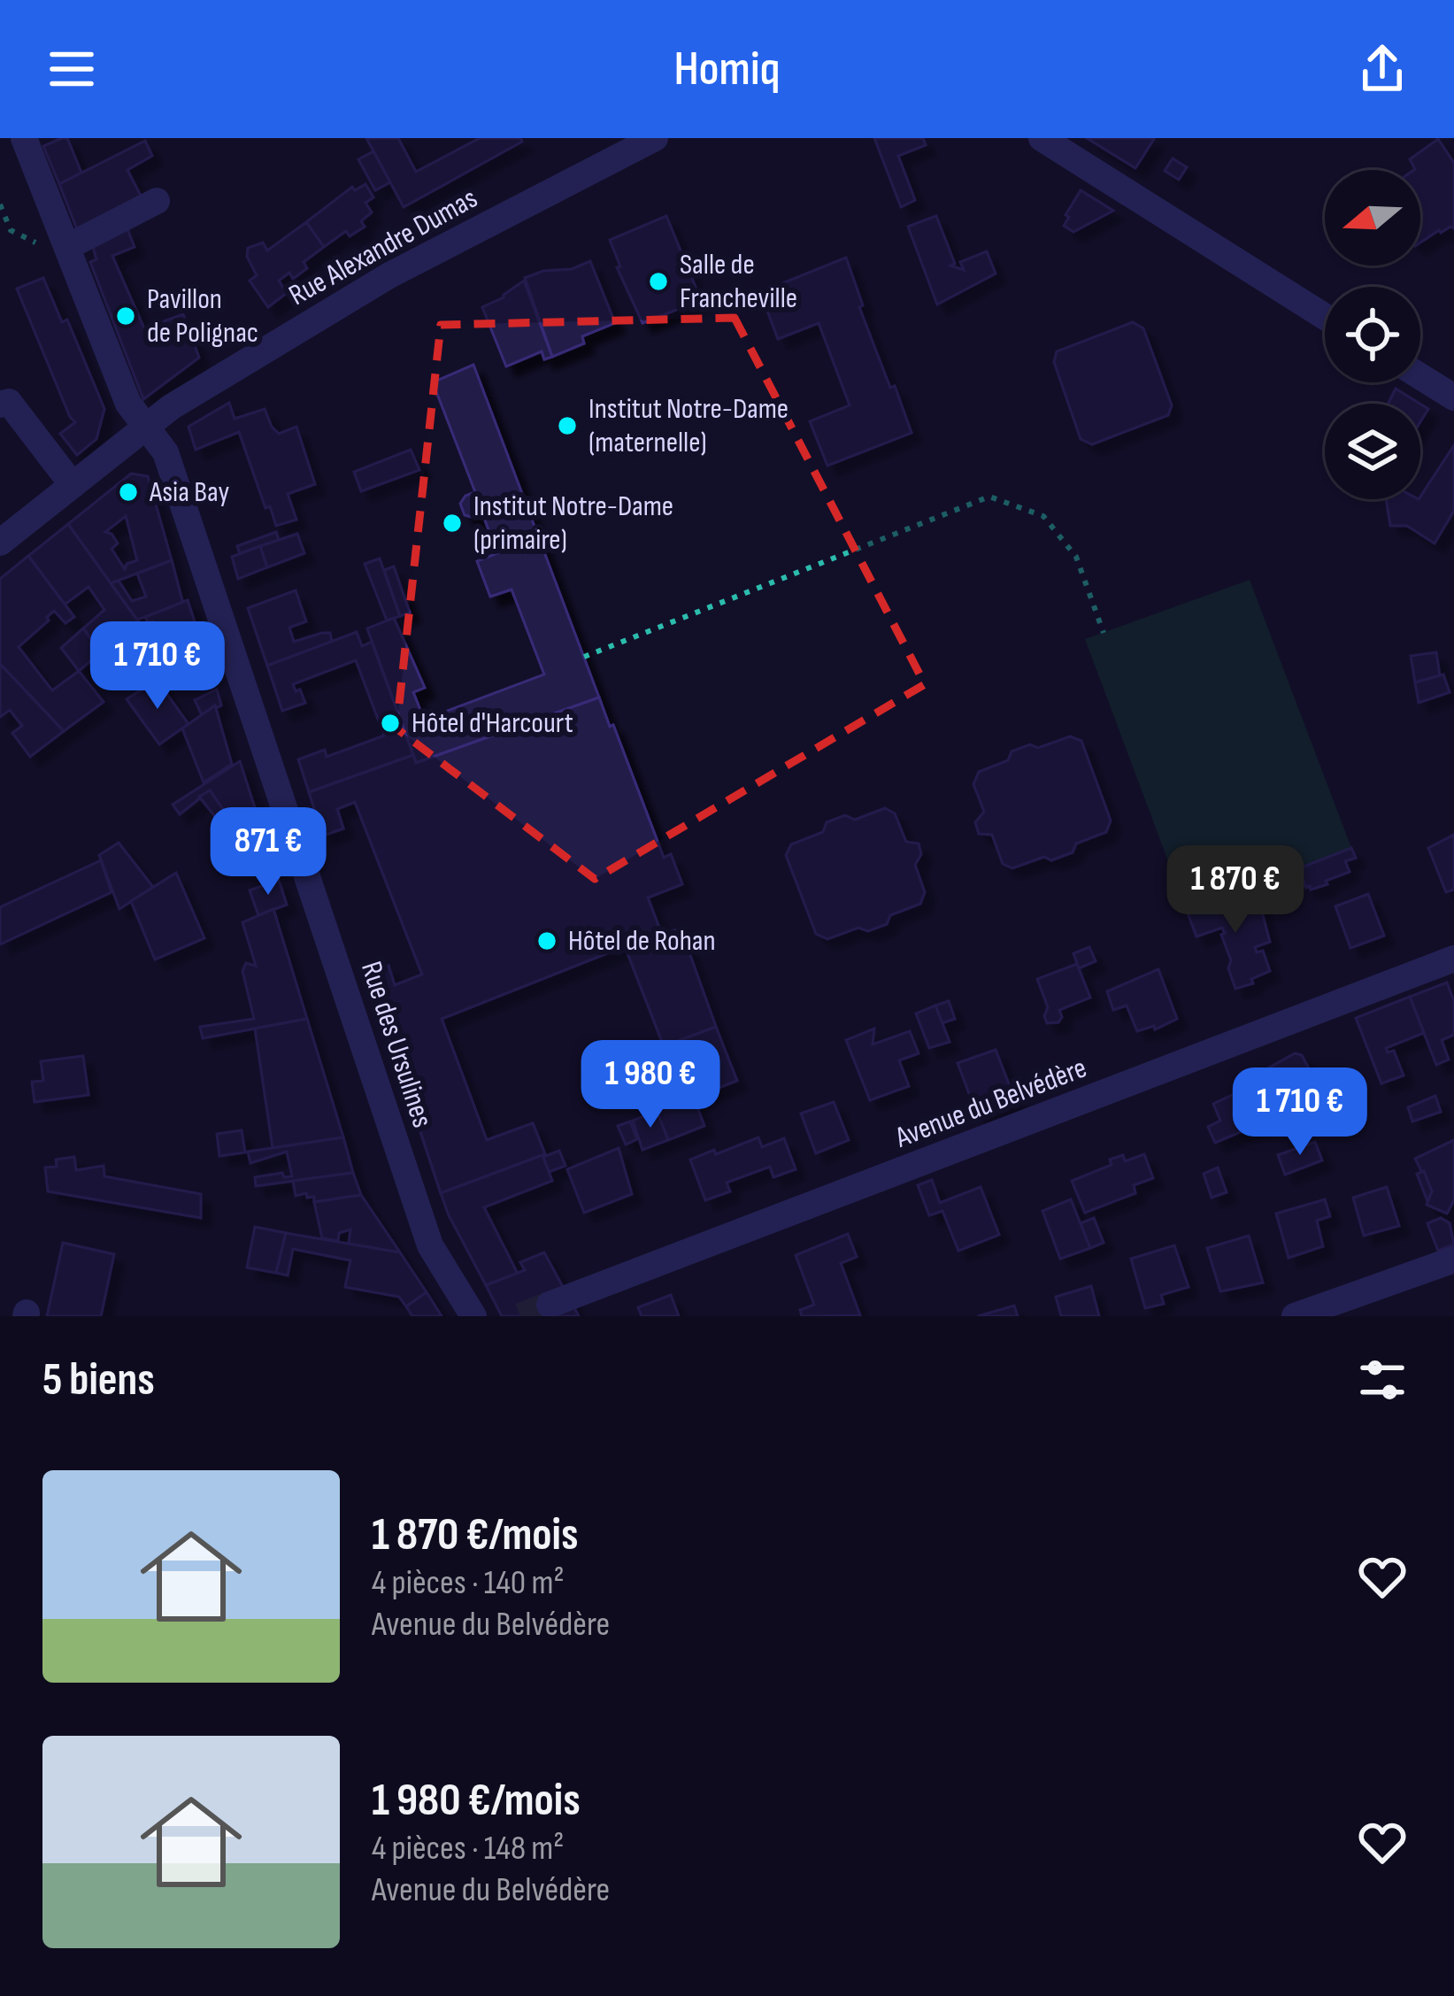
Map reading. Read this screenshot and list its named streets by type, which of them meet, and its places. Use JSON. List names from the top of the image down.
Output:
{
  "streets": {
    "street": ["Rue Alexandre Dumas", "Rue des Ursulines", "Avenue du Belvédère"]
  },
  "crossings": [
    ["Rue Alexandre Dumas", "Rue des Ursulines"]
  ],
  "places": [
    "Salle de Francheville",
    "Pavillon de Polignac",
    "Institut Notre-Dame (maternelle)",
    "Asia Bay",
    "Institut Notre-Dame (primaire)",
    "Hôtel d'Harcourt",
    "Hôtel de Rohan"
  ],
  "north": "left",
  "page": {
    "header": "Homiq",
    "price": [
      "1 710 €",
      "871 €",
      "1 870 €",
      "1 980 €",
      "1 710 €"
    ],
    "heading": "5 biens",
    "list": [
      {
        "name": "1 870 €/mois",
        "note": "4 pièces · 140 m² · Avenue du Belvédère"
      },
      {
        "name": "1 980 €/mois",
        "note": "4 pièces · 148 m² · Avenue du Belvédère"
      }
    ]
  }
}
